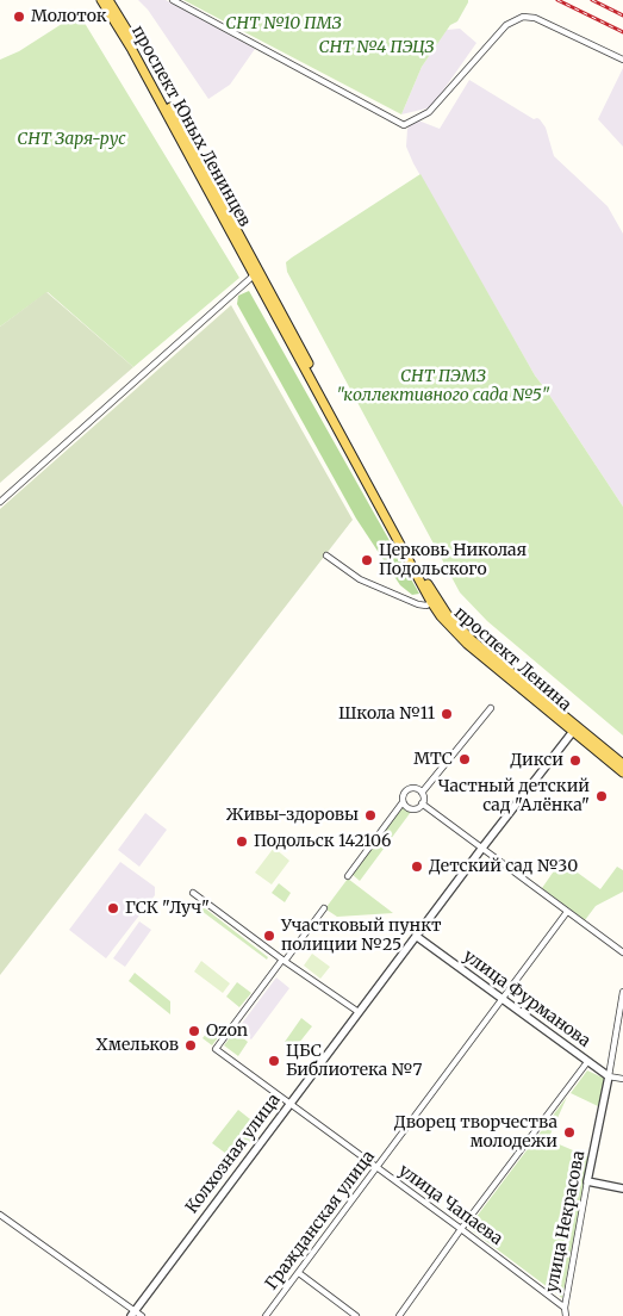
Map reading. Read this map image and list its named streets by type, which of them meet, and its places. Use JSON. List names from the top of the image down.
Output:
{
  "streets": {
    "main road": ["проспект Юных Ленинцев", "проспект Ленина"],
    "street": [
      "улица Фурманова",
      "Колхозная улица",
      "улица Чапаева",
      "Гражданская улица",
      "улица Некрасова"
    ]
  },
  "crossings": [
    ["проспект Юных Ленинцев", "проспект Ленина"],
    ["проспект Ленина", "Колхозная улица"],
    ["улица Фурманова", "Колхозная улица"],
    ["улица Фурманова", "Гражданская улица"],
    ["улица Фурманова", "улица Некрасова"],
    ["Колхозная улица", "улица Чапаева"],
    ["улица Чапаева", "Гражданская улица"],
    ["улица Чапаева", "улица Некрасова"]
  ],
  "parks": [
    "СНТ №10 ПМЗ",
    "СНТ №4 ПЭЦЗ",
    "СНТ Заря-рус",
    "СНТ ПЭМЗ \"коллективного сада №5\""
  ],
  "places": [
    "Молоток",
    "Церковь Николая Подольского",
    "Школа №11",
    "МТС",
    "Дикси",
    "Частный детский сад \"Алёнка\"",
    "Живы-здоровы",
    "Подольск 142106",
    "Детский сад №30",
    "ГСК \"Луч\"",
    "Участковый пункт полиции №25",
    "Ozon",
    "Хмельков",
    "ЦБС Библиотека №7",
    "Дворец творчества молодежи"
  ]
}
